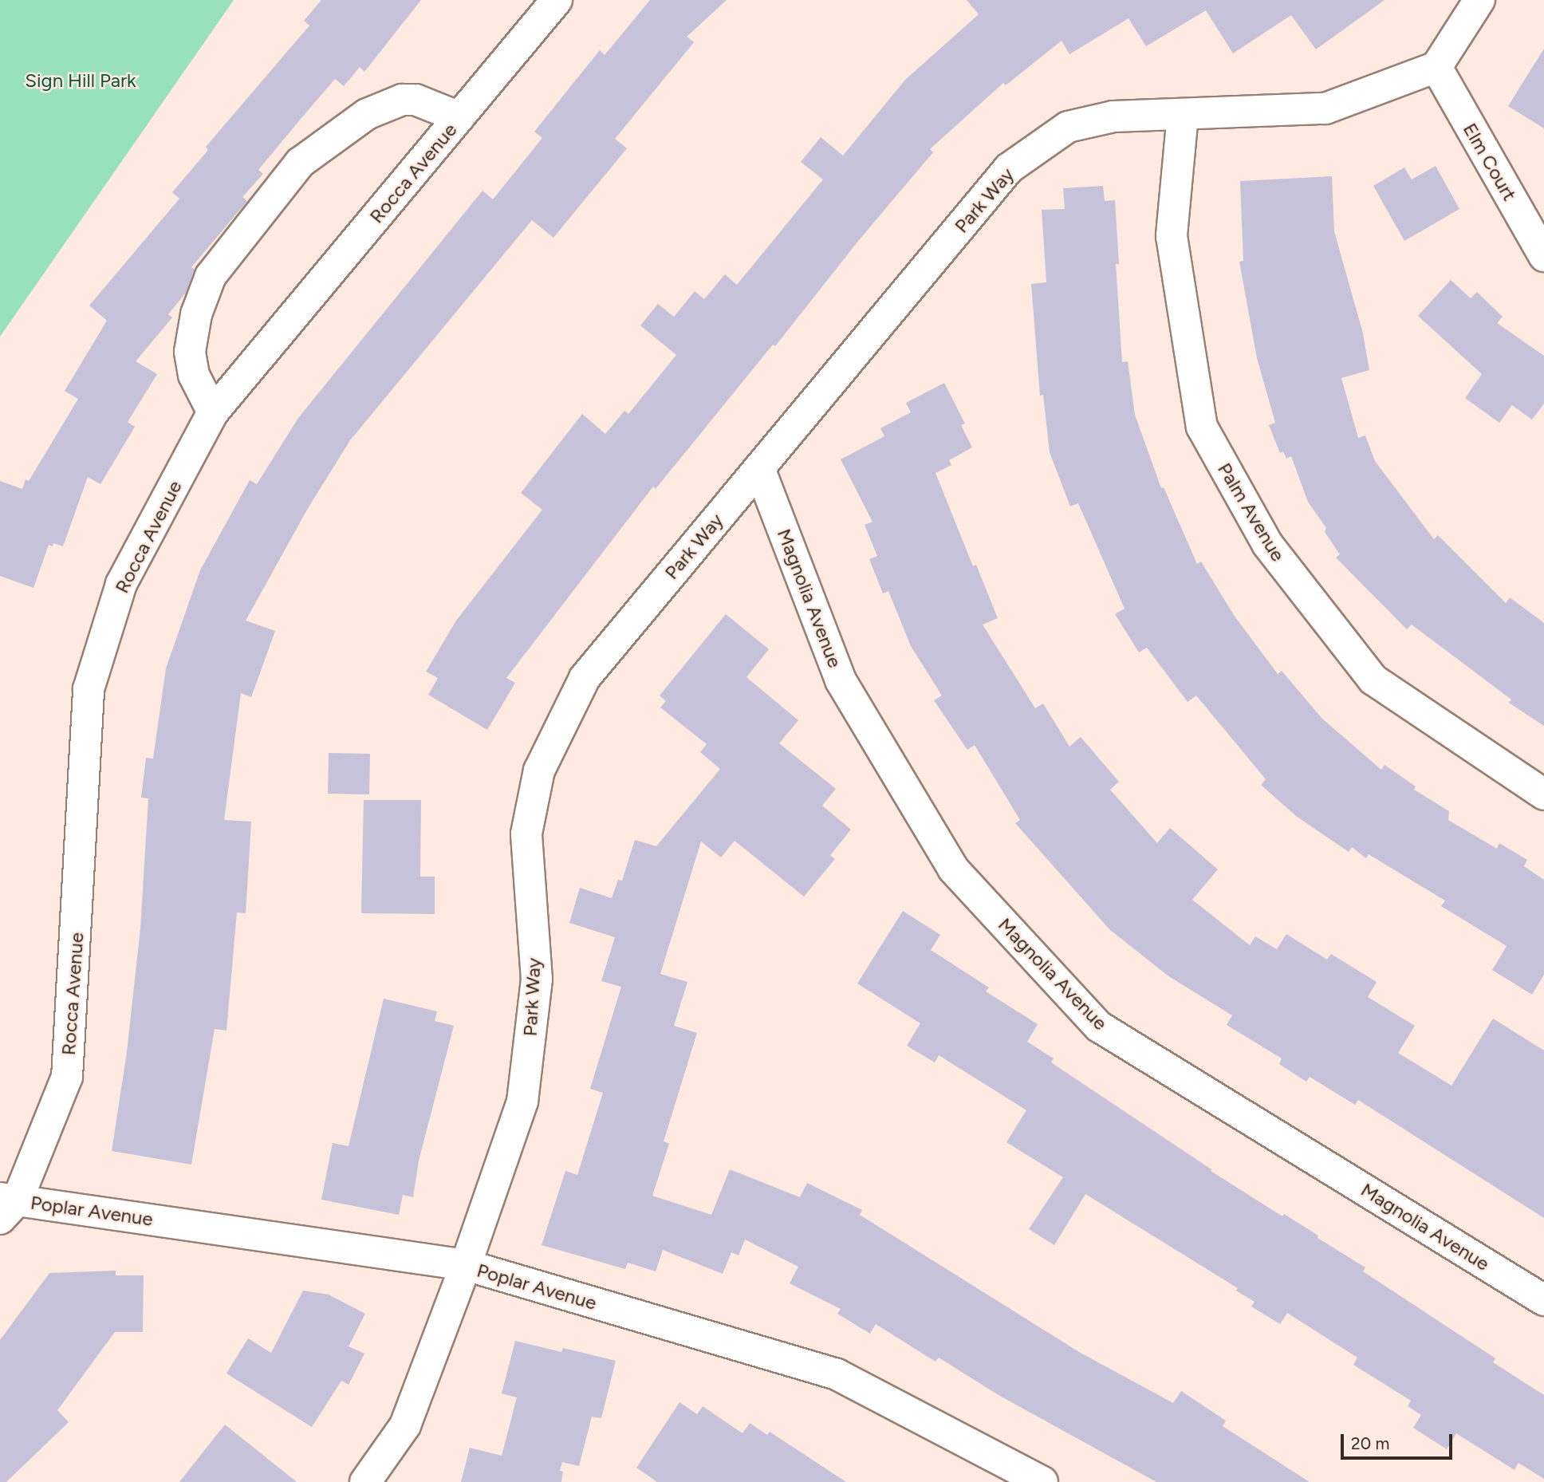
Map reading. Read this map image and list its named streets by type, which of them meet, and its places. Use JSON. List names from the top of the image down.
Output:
{
  "streets": {
    "street": [
      "Elm Court",
      "Rocca Avenue",
      "Park Way",
      "Palm Avenue",
      "Magnolia Avenue",
      "Poplar Avenue"
    ]
  },
  "crossings": [
    ["Elm Court", "Park Way"],
    ["Rocca Avenue", "Poplar Avenue"],
    ["Park Way", "Palm Avenue"],
    ["Park Way", "Magnolia Avenue"],
    ["Park Way", "Poplar Avenue"]
  ],
  "parks": ["Sign Hill Park"],
  "scale_bar": "20 m"
}
